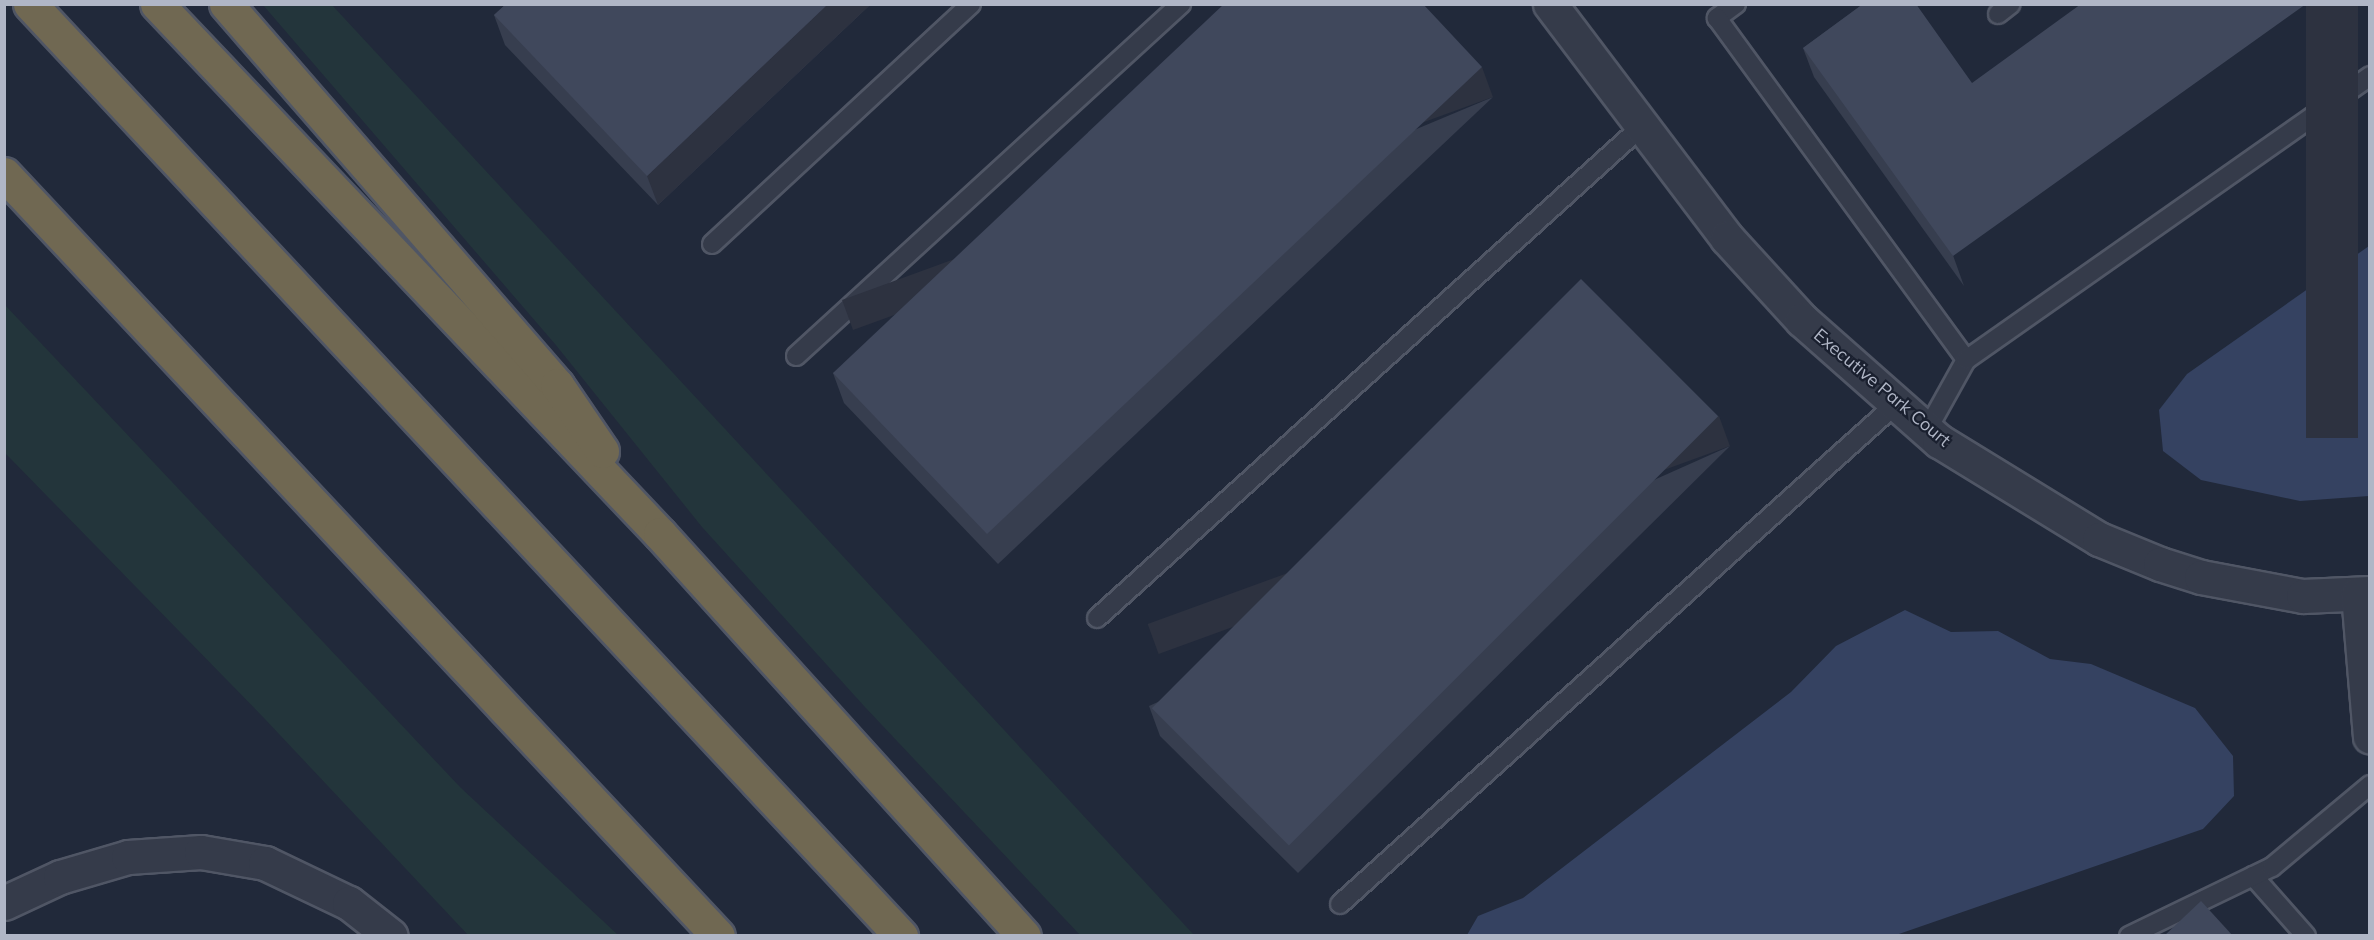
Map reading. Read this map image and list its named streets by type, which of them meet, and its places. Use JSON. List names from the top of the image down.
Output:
{
  "streets": {
    "street": ["Executive Park Court"]
  }
}
